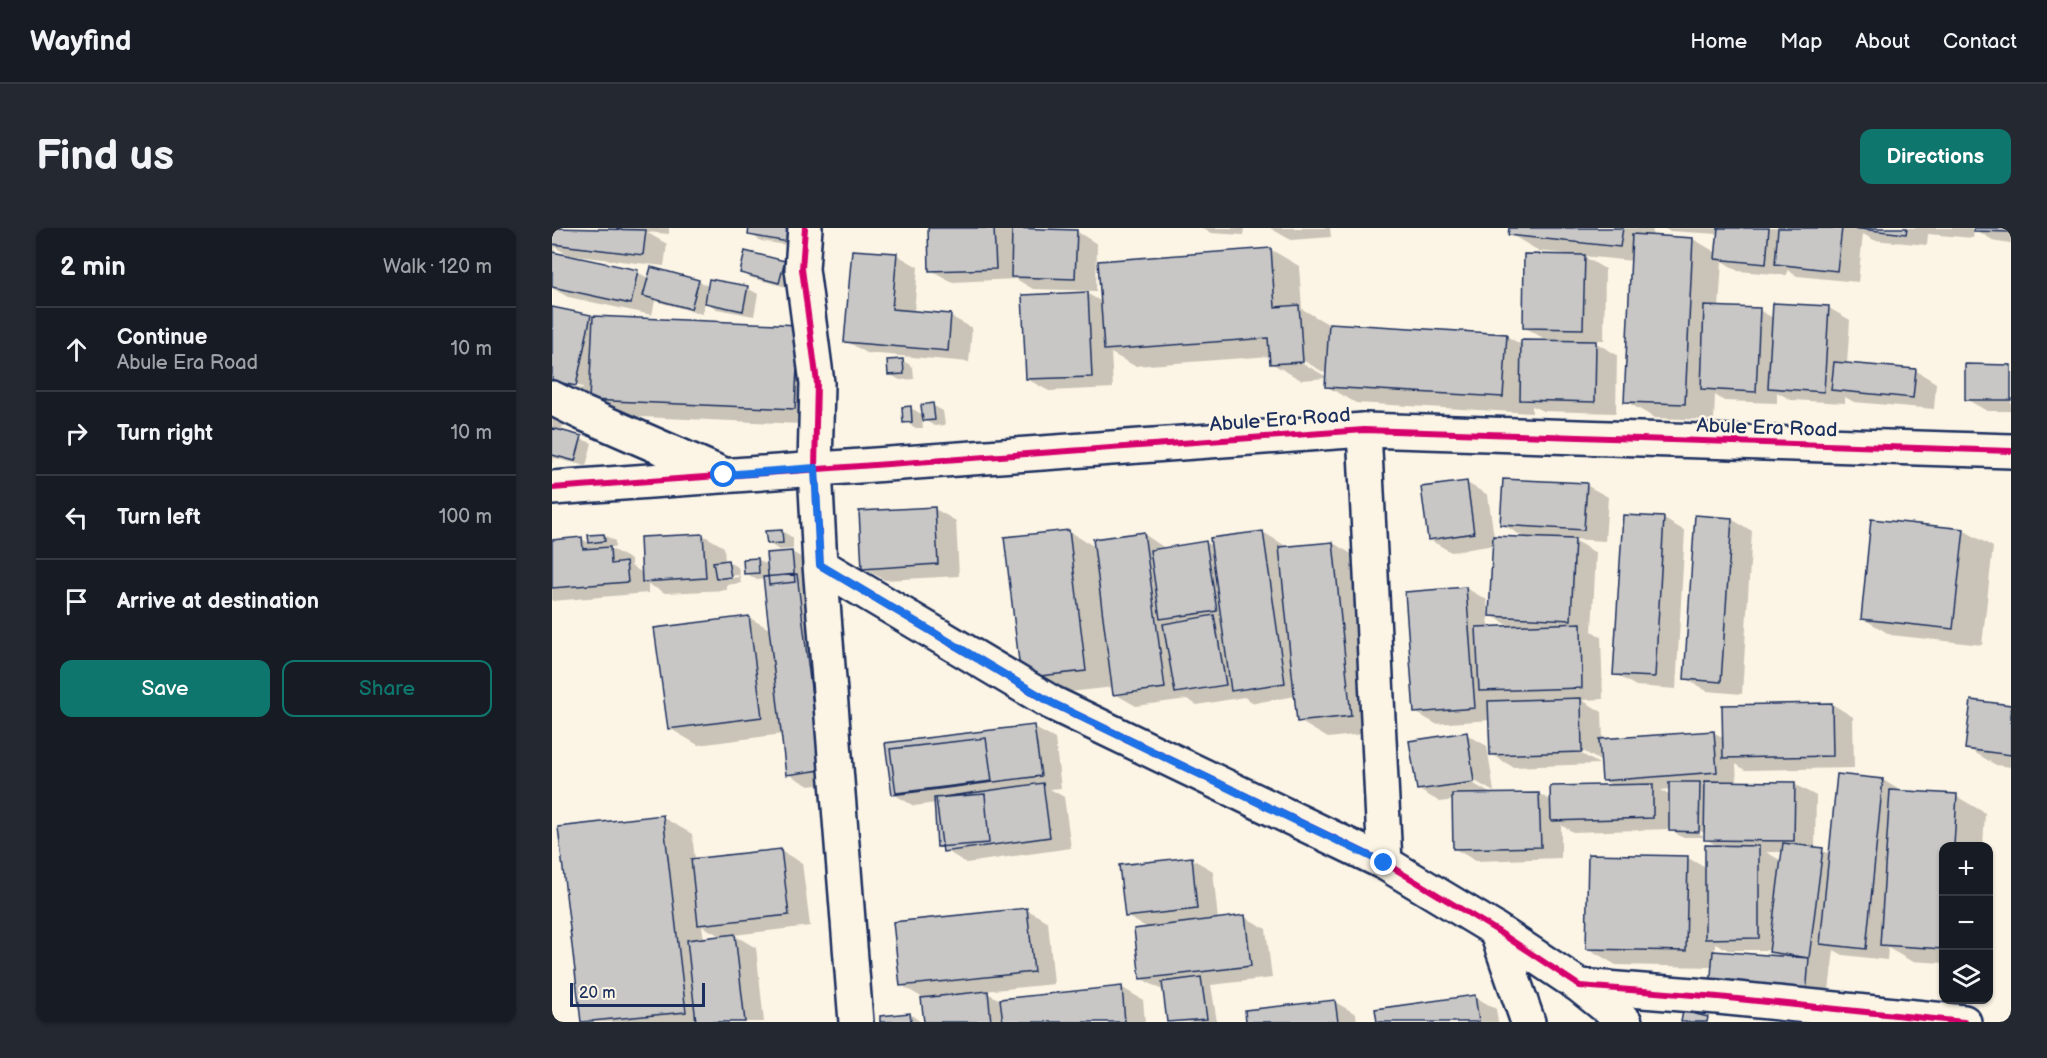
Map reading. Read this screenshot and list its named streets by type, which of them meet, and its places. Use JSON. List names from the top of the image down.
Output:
{
  "streets": {
    "street": ["Abule Era Road"]
  },
  "scale_bar": "20 m",
  "page": {
    "header": "Wayfind",
    "nav": [
      "Home",
      "Map",
      "About",
      "Contact"
    ],
    "buttons": [
      "Directions",
      ["Save", "Share"]
    ],
    "title": "Find us",
    "heading": ["2 min", "Walk · 120 m"],
    "list": [
      ["Continue", "Abule Era Road", "10 m"],
      ["Turn right", "10 m"],
      ["Turn left", "100 m"],
      "Arrive at destination"
    ],
    "map_buttons": ["+", "−"],
    "scale": "20 m"
  }
}
